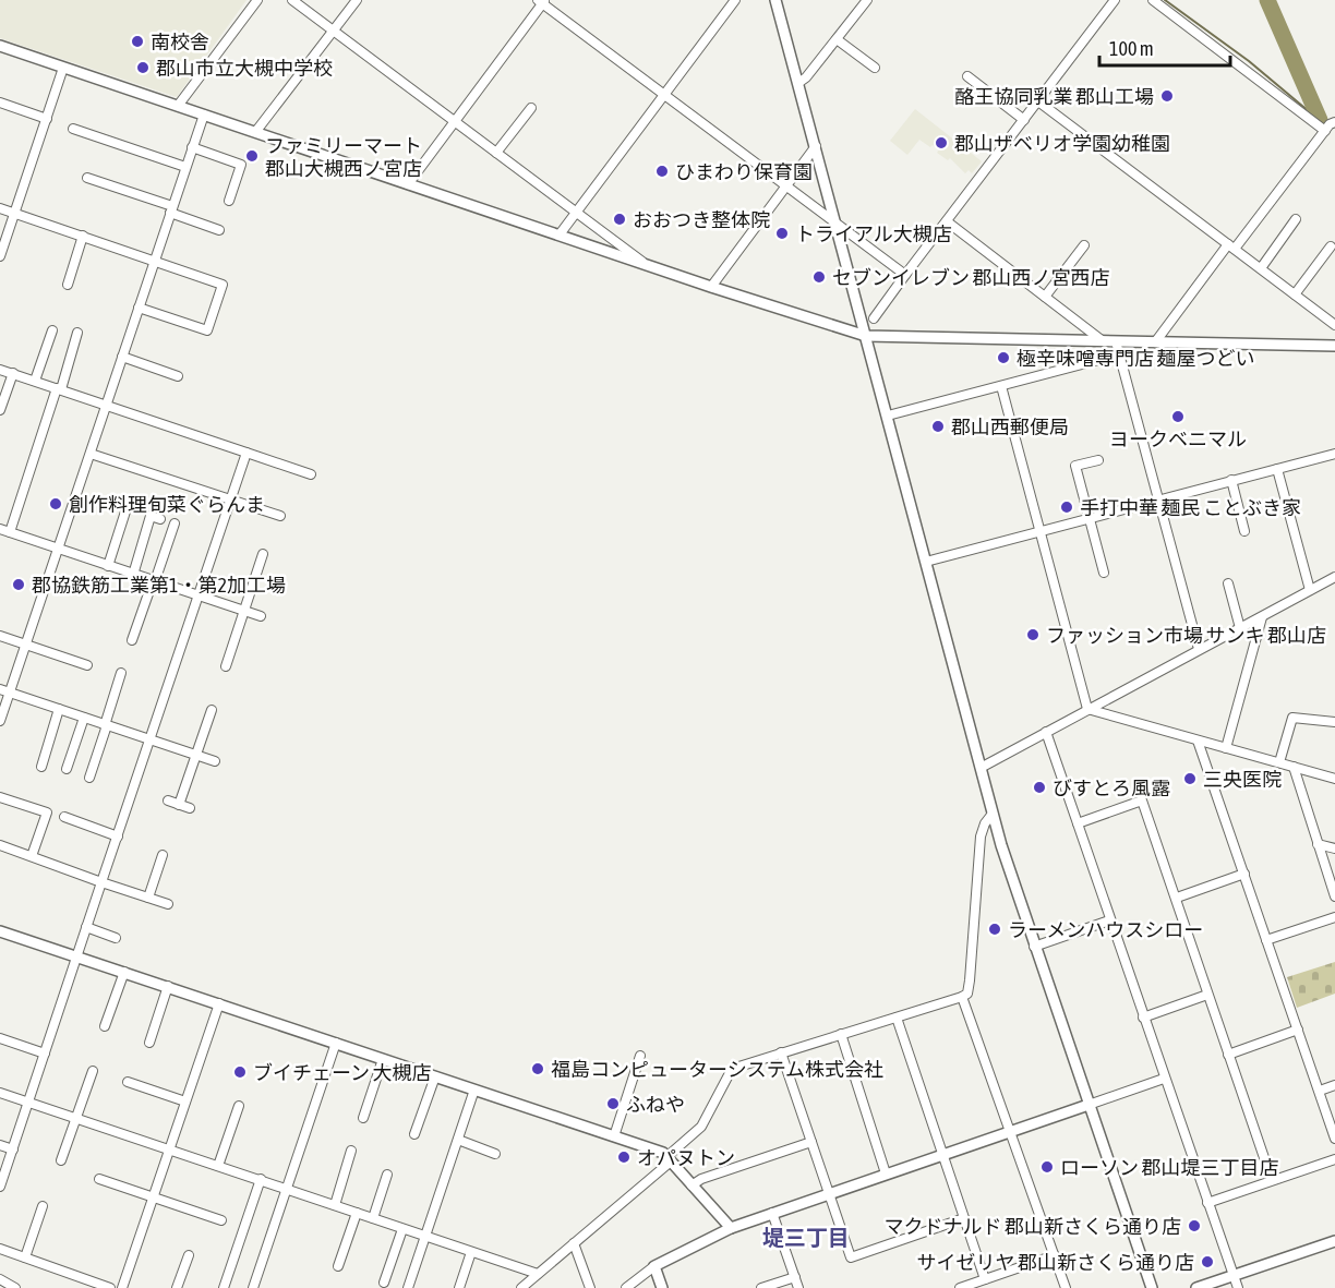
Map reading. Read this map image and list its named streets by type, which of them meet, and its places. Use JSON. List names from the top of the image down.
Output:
{
  "districts": ["堤三丁目"],
  "places": [
    "南校舎",
    "郡山市立大槻中学校",
    "酪王協同乳業 郡山工場",
    "郡山ザベリオ学園幼稚園",
    "ファミリーマート 郡山大槻西ノ宮店",
    "ひまわり保育園",
    "おおつき整体院",
    "トライアル大槻店",
    "セブンイレブン 郡山西ノ宮西店",
    "極辛味噌専門店 麺屋つどい",
    "ヨークベニマル",
    "郡山西郵便局",
    "創作料理旬菜ぐらんま",
    "手打中華 麺民 ことぶき家",
    "郡協鉄筋工業第1・第2加工場",
    "ファッション市場 サンキ 郡山店",
    "三央医院",
    "びすとろ風露",
    "ラーメンハウスシロー",
    "福島コンピューターシステム株式会社",
    "ブイチェーン 大槻店",
    "ふねや",
    "オパヌトン",
    "ローソン 郡山堤三丁目店",
    "マクドナルド 郡山新さくら通り店",
    "サイゼリヤ 郡山新さくら通り店"
  ],
  "scale_bar": "100 m"
}
